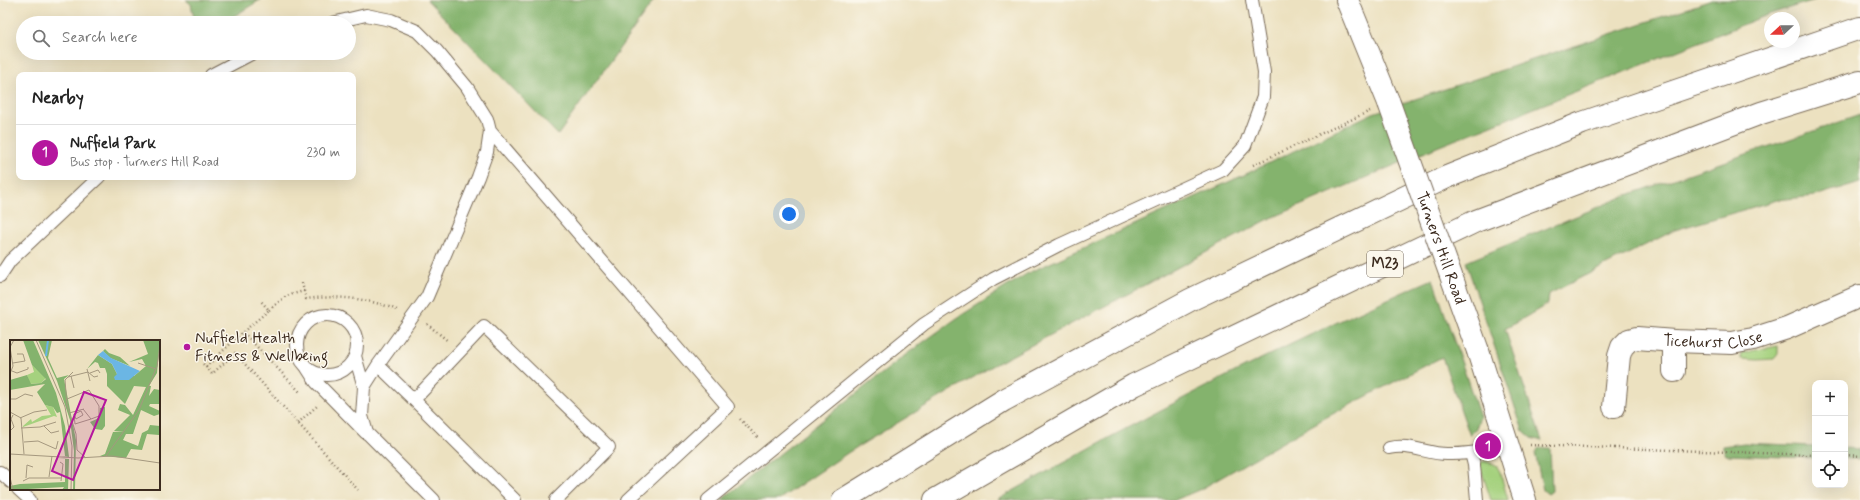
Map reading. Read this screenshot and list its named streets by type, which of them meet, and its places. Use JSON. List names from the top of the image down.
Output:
{
  "streets": {
    "main road": ["Turners Hill Road", "M23", "Ticehurst Close"]
  },
  "places": ["Nuffield Health Fitness & Wellbeing"],
  "north": "left",
  "page": {
    "search": "Search here",
    "heading": "Nearby",
    "list": [
      {
        "mark": "1",
        "name": "Nuffield Park",
        "note": "Bus stop · Turners Hill Road",
        "value": "230 m"
      }
    ],
    "map_buttons": ["+", "−"],
    "pins": "1"
  }
}
